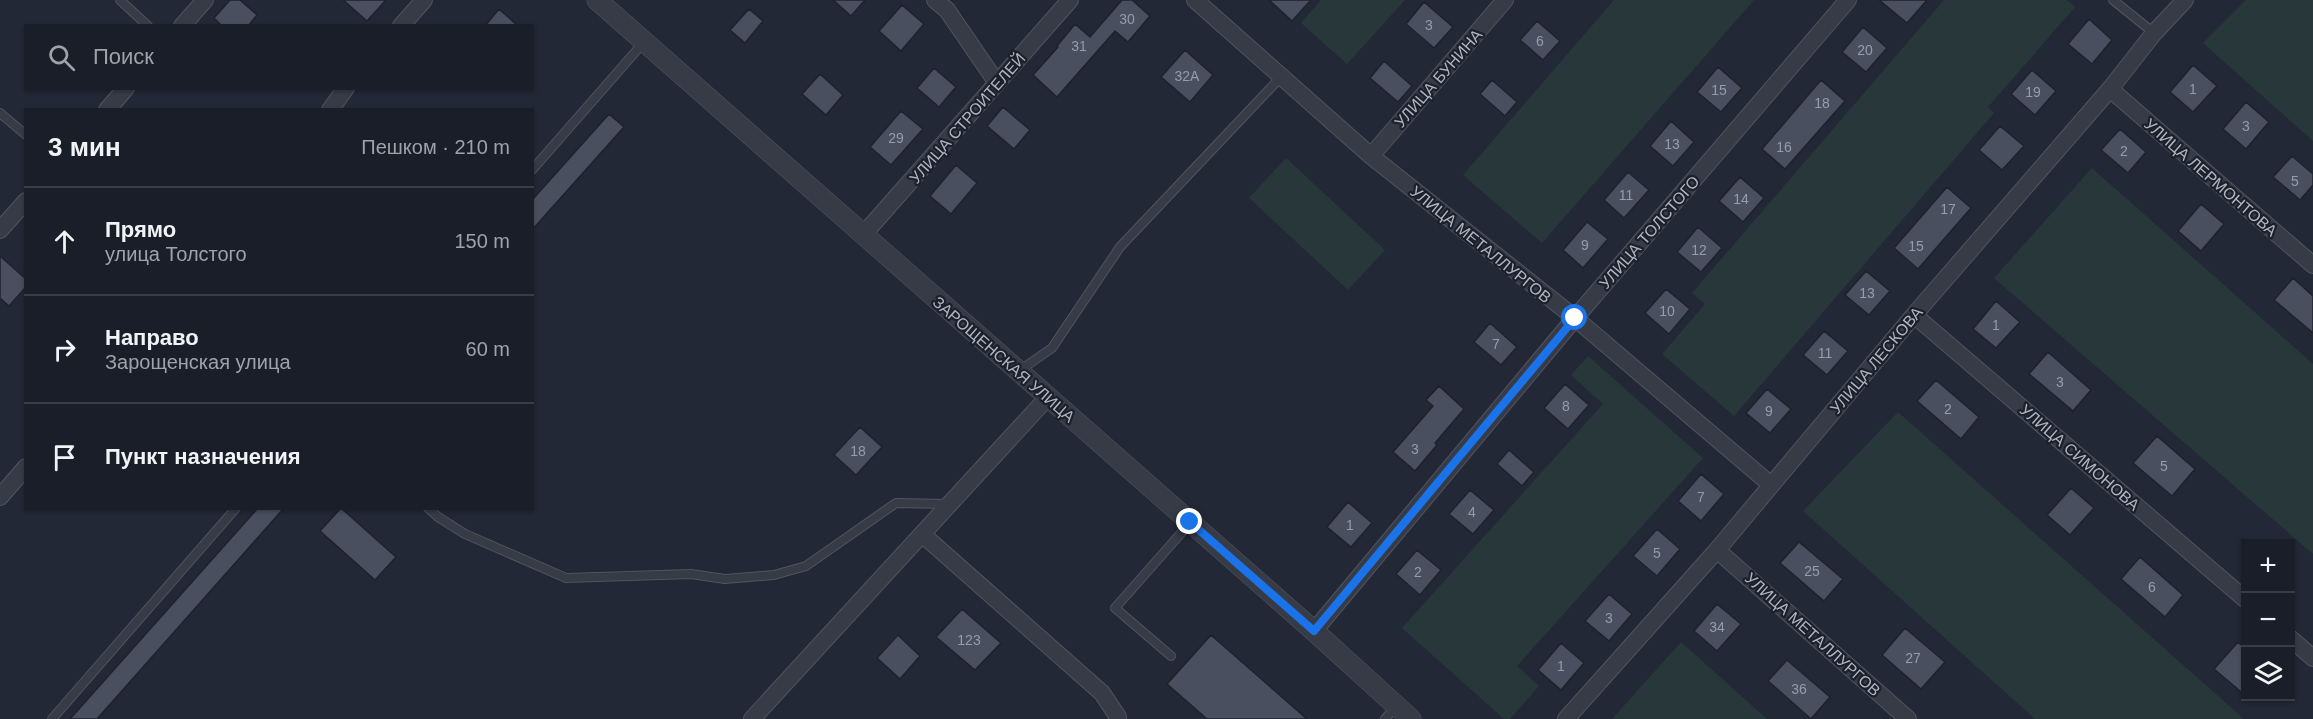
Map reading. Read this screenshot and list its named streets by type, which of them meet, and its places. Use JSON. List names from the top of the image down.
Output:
{
  "streets": {
    "street": [
      "УЛИЦА БУНИНА",
      "УЛИЦА СТРОИТЕЛЕЙ",
      "УЛИЦА ЛЕРМОНТОВА",
      "УЛИЦА ТОЛСТОГО",
      "УЛИЦА МЕТАЛЛУРГОВ",
      "ЗАРОЩЕНСКАЯ УЛИЦА",
      "УЛИЦА ЛЕСКОВА",
      "УЛИЦА СИМОНОВА"
    ]
  },
  "crossings": [
    ["УЛИЦА БУНИНА", "УЛИЦА МЕТАЛЛУРГОВ"],
    ["УЛИЦА СТРОИТЕЛЕЙ", "ЗАРОЩЕНСКАЯ УЛИЦА"],
    ["УЛИЦА ЛЕРМОНТОВА", "УЛИЦА ЛЕСКОВА"],
    ["УЛИЦА ТОЛСТОГО", "УЛИЦА МЕТАЛЛУРГОВ"],
    ["УЛИЦА ТОЛСТОГО", "ЗАРОЩЕНСКАЯ УЛИЦА"],
    ["УЛИЦА МЕТАЛЛУРГОВ", "УЛИЦА ЛЕСКОВА"],
    ["УЛИЦА ЛЕСКОВА", "УЛИЦА СИМОНОВА"]
  ],
  "house_numbers": [
    "30",
    "3",
    "6",
    "31",
    "20",
    "32А",
    "1",
    "15",
    "19",
    "18",
    "3",
    "29",
    "13",
    "16",
    "2",
    "5",
    "11",
    "14",
    "17",
    "9",
    "15",
    "12",
    "13",
    "10",
    "1",
    "7",
    "11",
    "3",
    "8",
    "2",
    "9",
    "3",
    "18",
    "5",
    "7",
    "4",
    "1",
    "5",
    "25",
    "2",
    "6",
    "3",
    "34",
    "123",
    "27",
    "1",
    "36"
  ],
  "page": {
    "search": "Поиск",
    "heading": ["3 мин", "Пешком · 210 m"],
    "list": [
      ["Прямо", "улица Толстого", "150 m"],
      ["Направо", "Зарощенская улица", "60 m"],
      "Пункт назначения"
    ],
    "map_buttons": ["+", "−"]
  }
}
